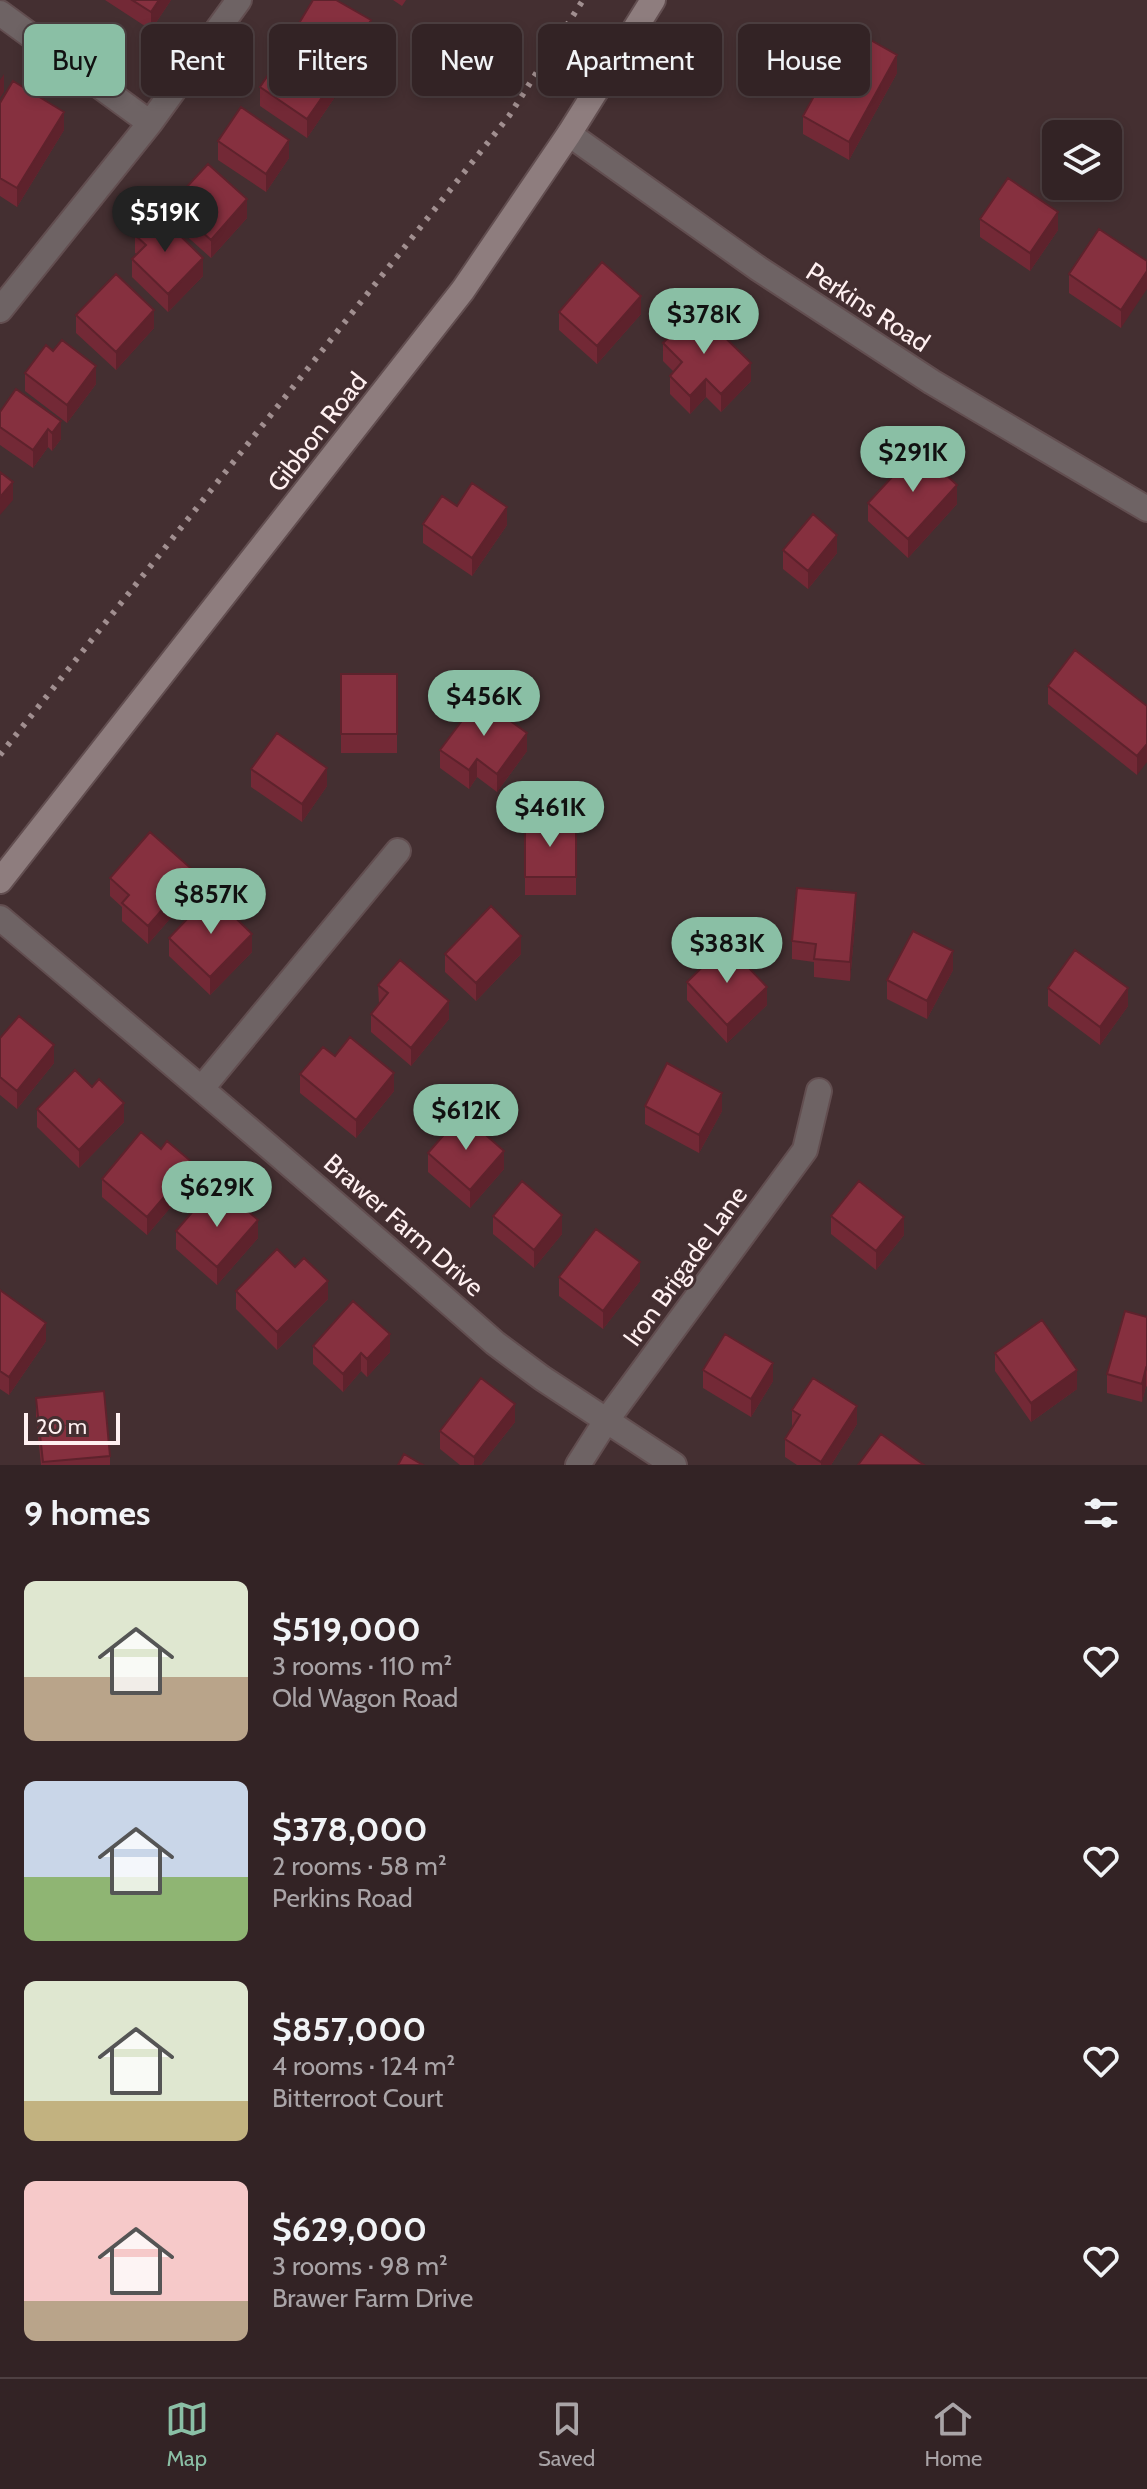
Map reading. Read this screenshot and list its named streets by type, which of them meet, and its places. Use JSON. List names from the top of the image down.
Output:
{
  "streets": {
    "main road": ["Gibbon Road"],
    "street": ["Perkins Road", "Brawer Farm Drive", "Iron Brigade Lane"]
  },
  "crossings": [
    ["Perkins Road", "Gibbon Road"],
    ["Brawer Farm Drive", "Iron Brigade Lane"]
  ],
  "scale_bar": "20 m",
  "page": {
    "chip": [
      "Buy",
      "Rent",
      "Filters",
      "New",
      "Apartment",
      "House"
    ],
    "price": [
      "$519K",
      "$378K",
      "$291K",
      "$456K",
      "$461K",
      "$857K",
      "$383K",
      "$612K",
      "$629K"
    ],
    "scale": "20 m",
    "heading": "9 homes",
    "list": [
      {
        "name": "$519,000",
        "note": "3 rooms · 110 m² · Old Wagon Road"
      },
      {
        "name": "$378,000",
        "note": "2 rooms · 58 m² · Perkins Road"
      },
      {
        "name": "$857,000",
        "note": "4 rooms · 124 m² · Bitterroot Court"
      },
      {
        "name": "$629,000",
        "note": "3 rooms · 98 m² · Brawer Farm Drive"
      }
    ],
    "tabs": ["Map", "Saved", "Home"]
  }
}
